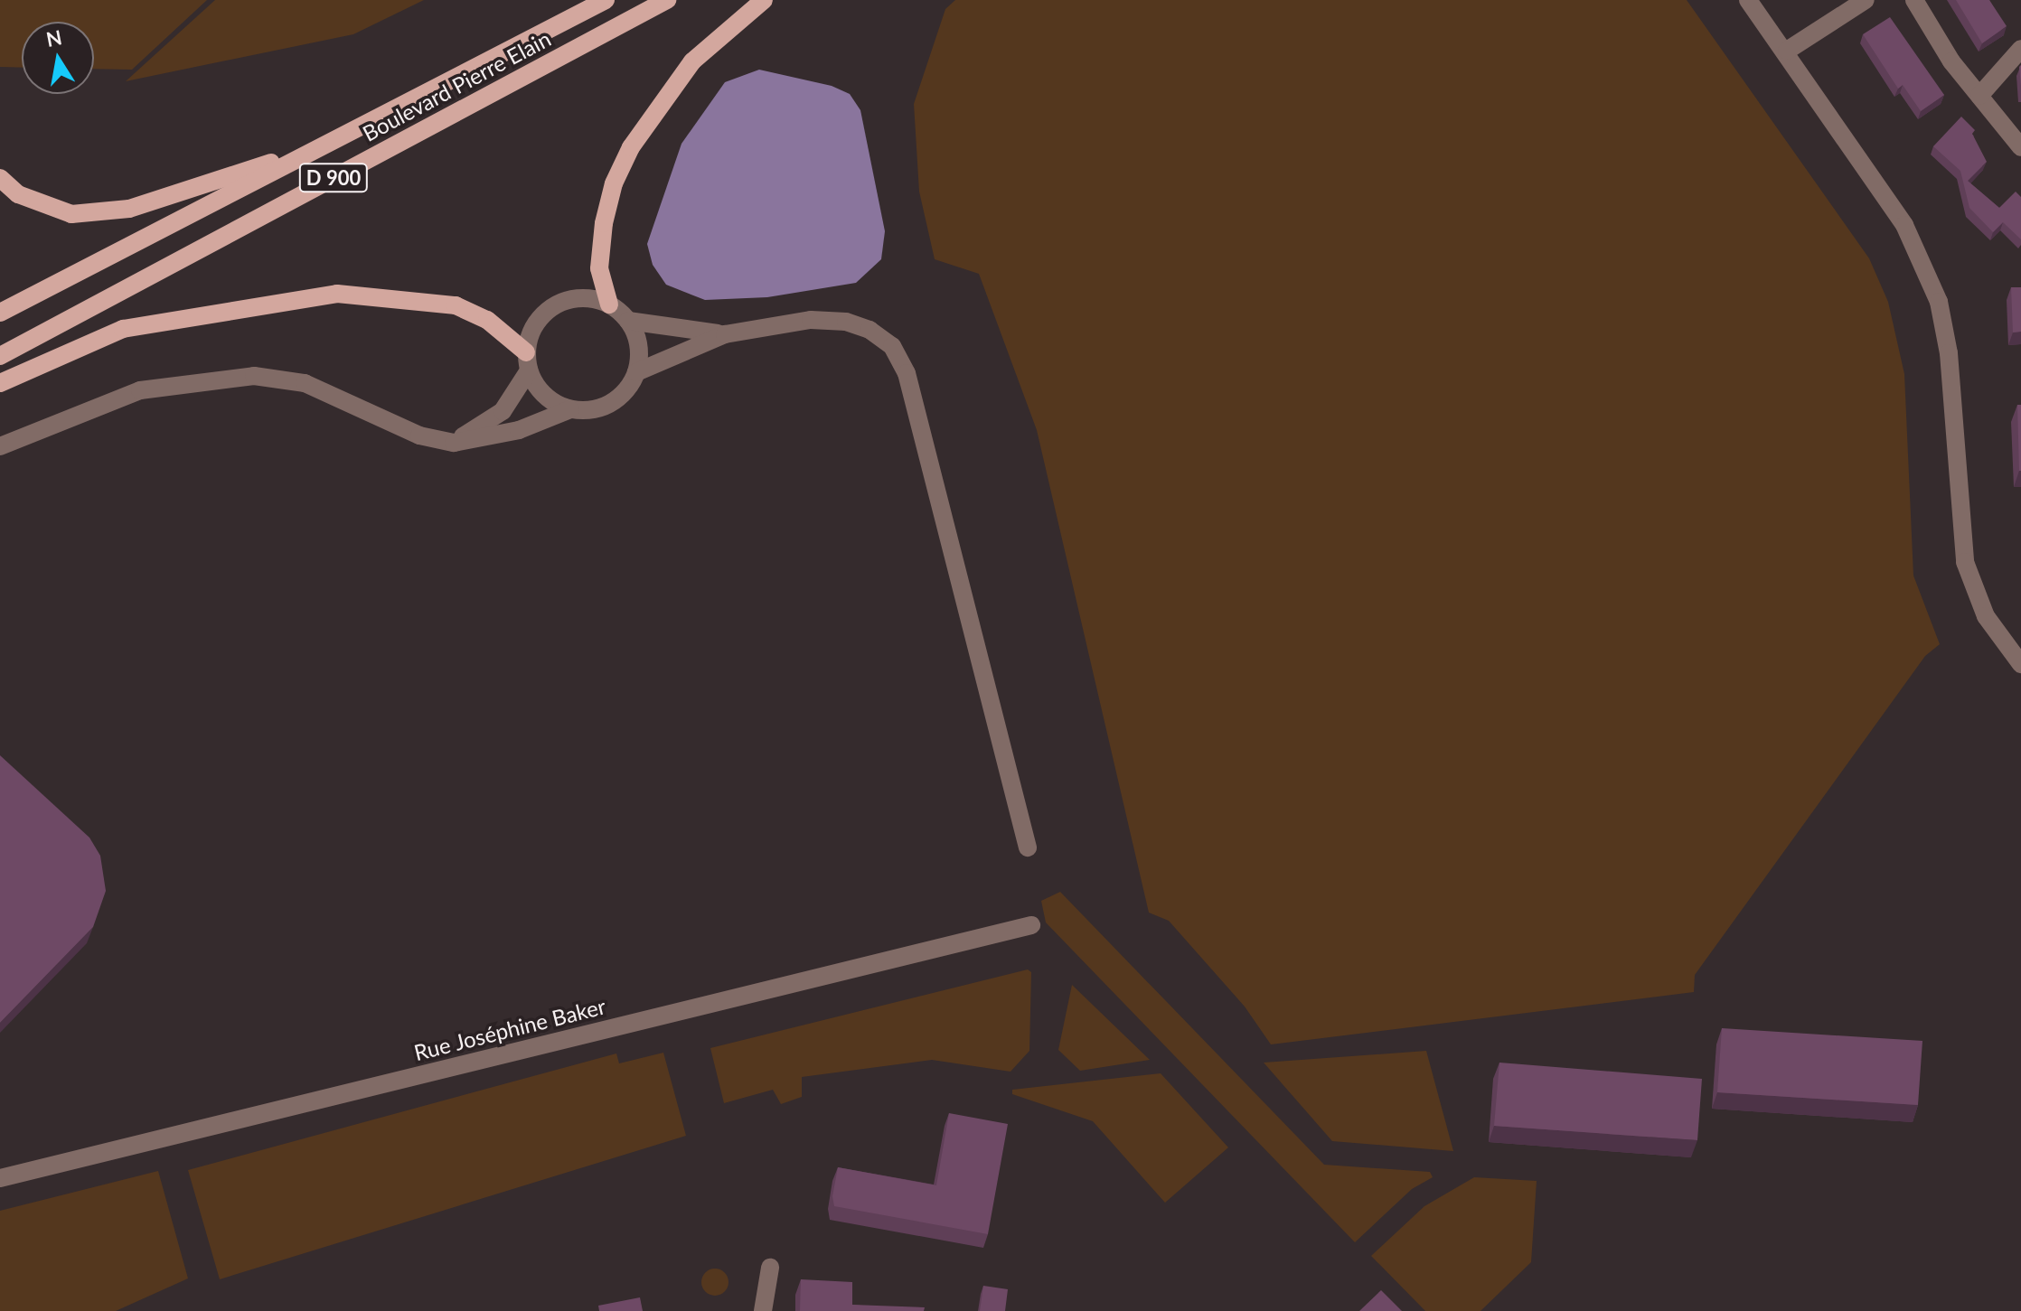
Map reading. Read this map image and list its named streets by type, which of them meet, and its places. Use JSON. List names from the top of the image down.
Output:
{
  "streets": {
    "main road": ["Boulevard Pierre Elain", "D 900"],
    "street": ["Rue Joséphine Baker"]
  },
  "north": "top"
}
